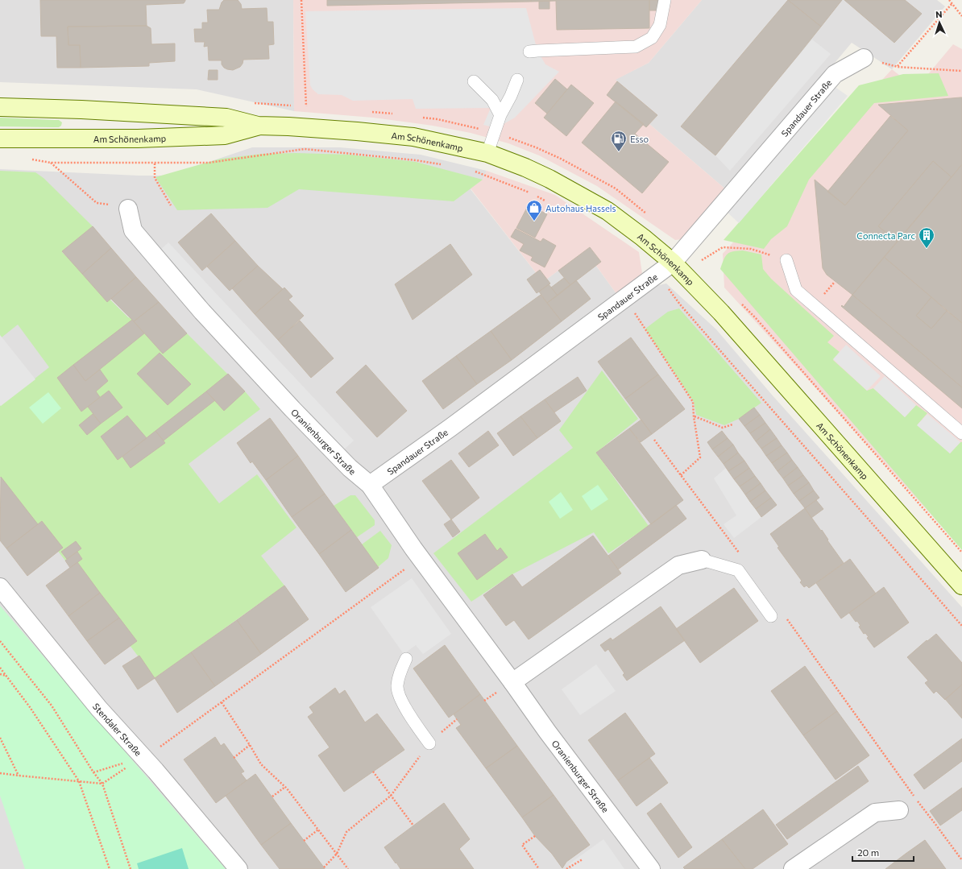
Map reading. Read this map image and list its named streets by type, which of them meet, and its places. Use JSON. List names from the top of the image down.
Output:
{
  "streets": {
    "main road": ["Am Schönenkamp"],
    "street": ["Spandauer Straße", "Oranienburger Straße", "Stendaler Straße"]
  },
  "crossings": [
    ["Spandauer Straße", "Am Schönenkamp"],
    ["Spandauer Straße", "Oranienburger Straße"]
  ],
  "places": {
    "fuel station": ["Esso"],
    "shop": ["Autohaus Hassels"],
    "building": ["Connecta Parc"]
  },
  "scale_bar": "20 m",
  "north": "top"
}
